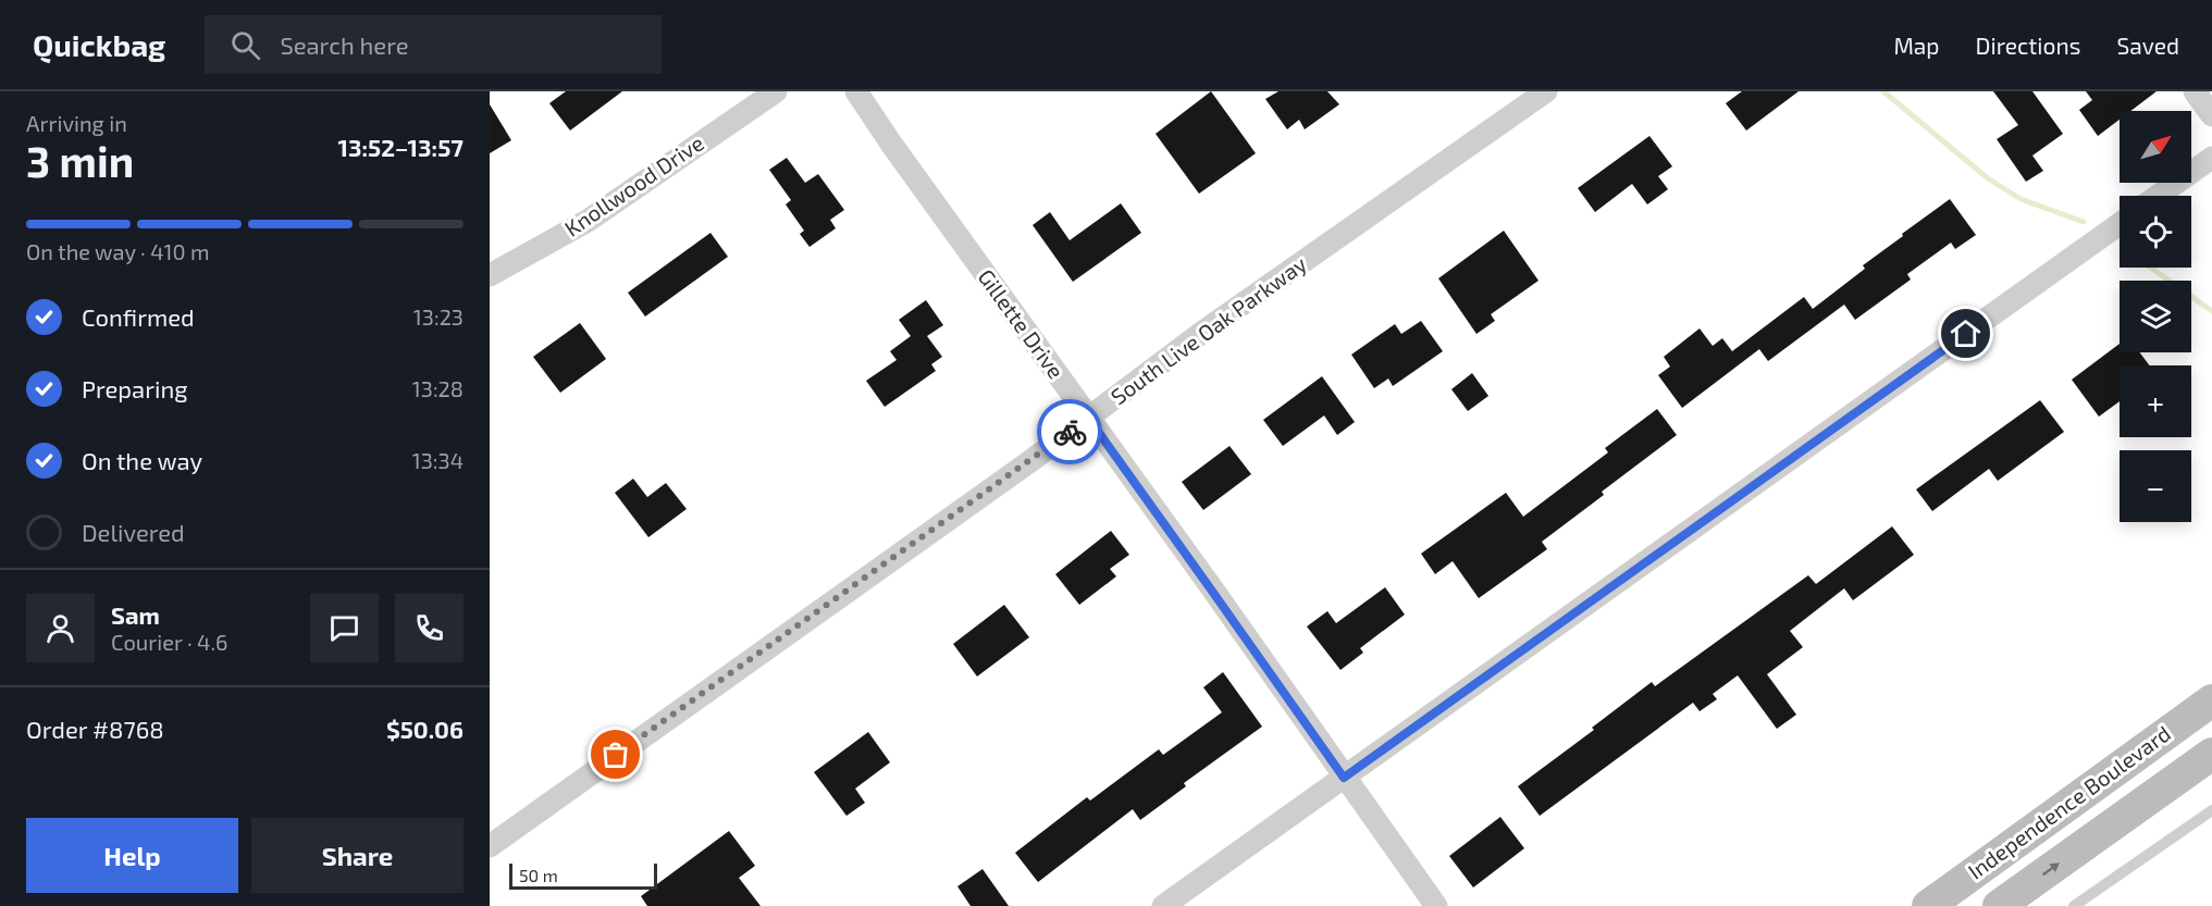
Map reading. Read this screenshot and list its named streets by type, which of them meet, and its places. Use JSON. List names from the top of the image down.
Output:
{
  "streets": {
    "main road": ["Independence Boulevard"],
    "street": ["Knollwood Drive", "Gillette Drive", "South Live Oak Parkway"]
  },
  "crossings": [
    ["Gillette Drive", "South Live Oak Parkway"]
  ],
  "scale_bar": "50 m",
  "north": "top right",
  "page": {
    "header": "Quickbag",
    "search": "Search here",
    "nav": ["Map", "Directions", "Saved"],
    "heading": ["3 min", "Arriving in", "13:52–13:57"],
    "panel": [
      "Sam",
      "Courier · 4.6",
      "Order #8768",
      "$50.06"
    ],
    "map_buttons": ["+", "−"],
    "bar": "On the way · 410 m",
    "list": [
      ["Confirmed", "13:23"],
      ["Preparing", "13:28"],
      ["On the way", "13:34"],
      "Delivered"
    ],
    "buttons": ["Help", "Share"],
    "scale": "50 m"
  }
}
